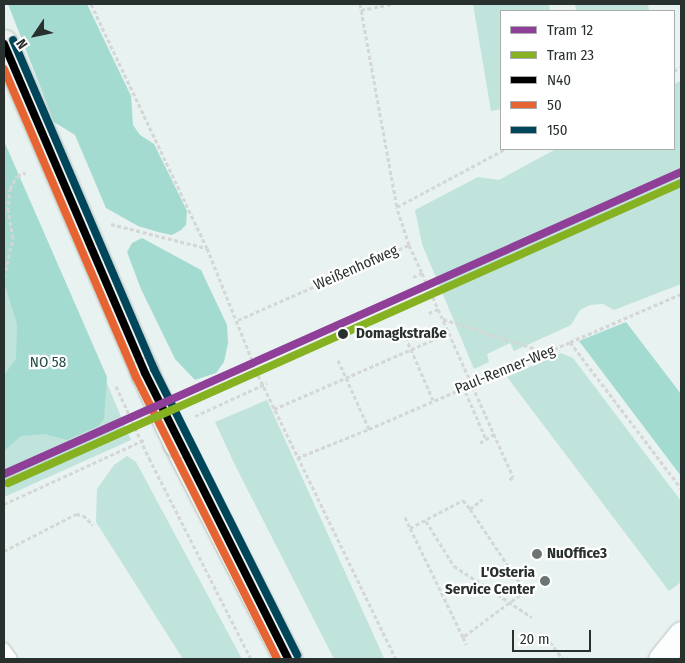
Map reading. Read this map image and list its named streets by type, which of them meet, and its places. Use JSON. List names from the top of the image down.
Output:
{
  "streets": {
    "path": ["Weißenhofweg", "Paul-Renner-Weg"]
  },
  "parks": ["NO 58"],
  "places": ["Domagkstraße", "NuOffice3", "L'Osteria Service Center"],
  "lines": [
    "transit line 150",
    "transit line N40",
    "transit line 50",
    "tram line 12",
    "tram line 23"
  ],
  "legend": [
    "Tram 12",
    "Tram 23",
    "N40",
    "50",
    "150"
  ],
  "scale_bar": "20 m",
  "north": "bottom left"
}
